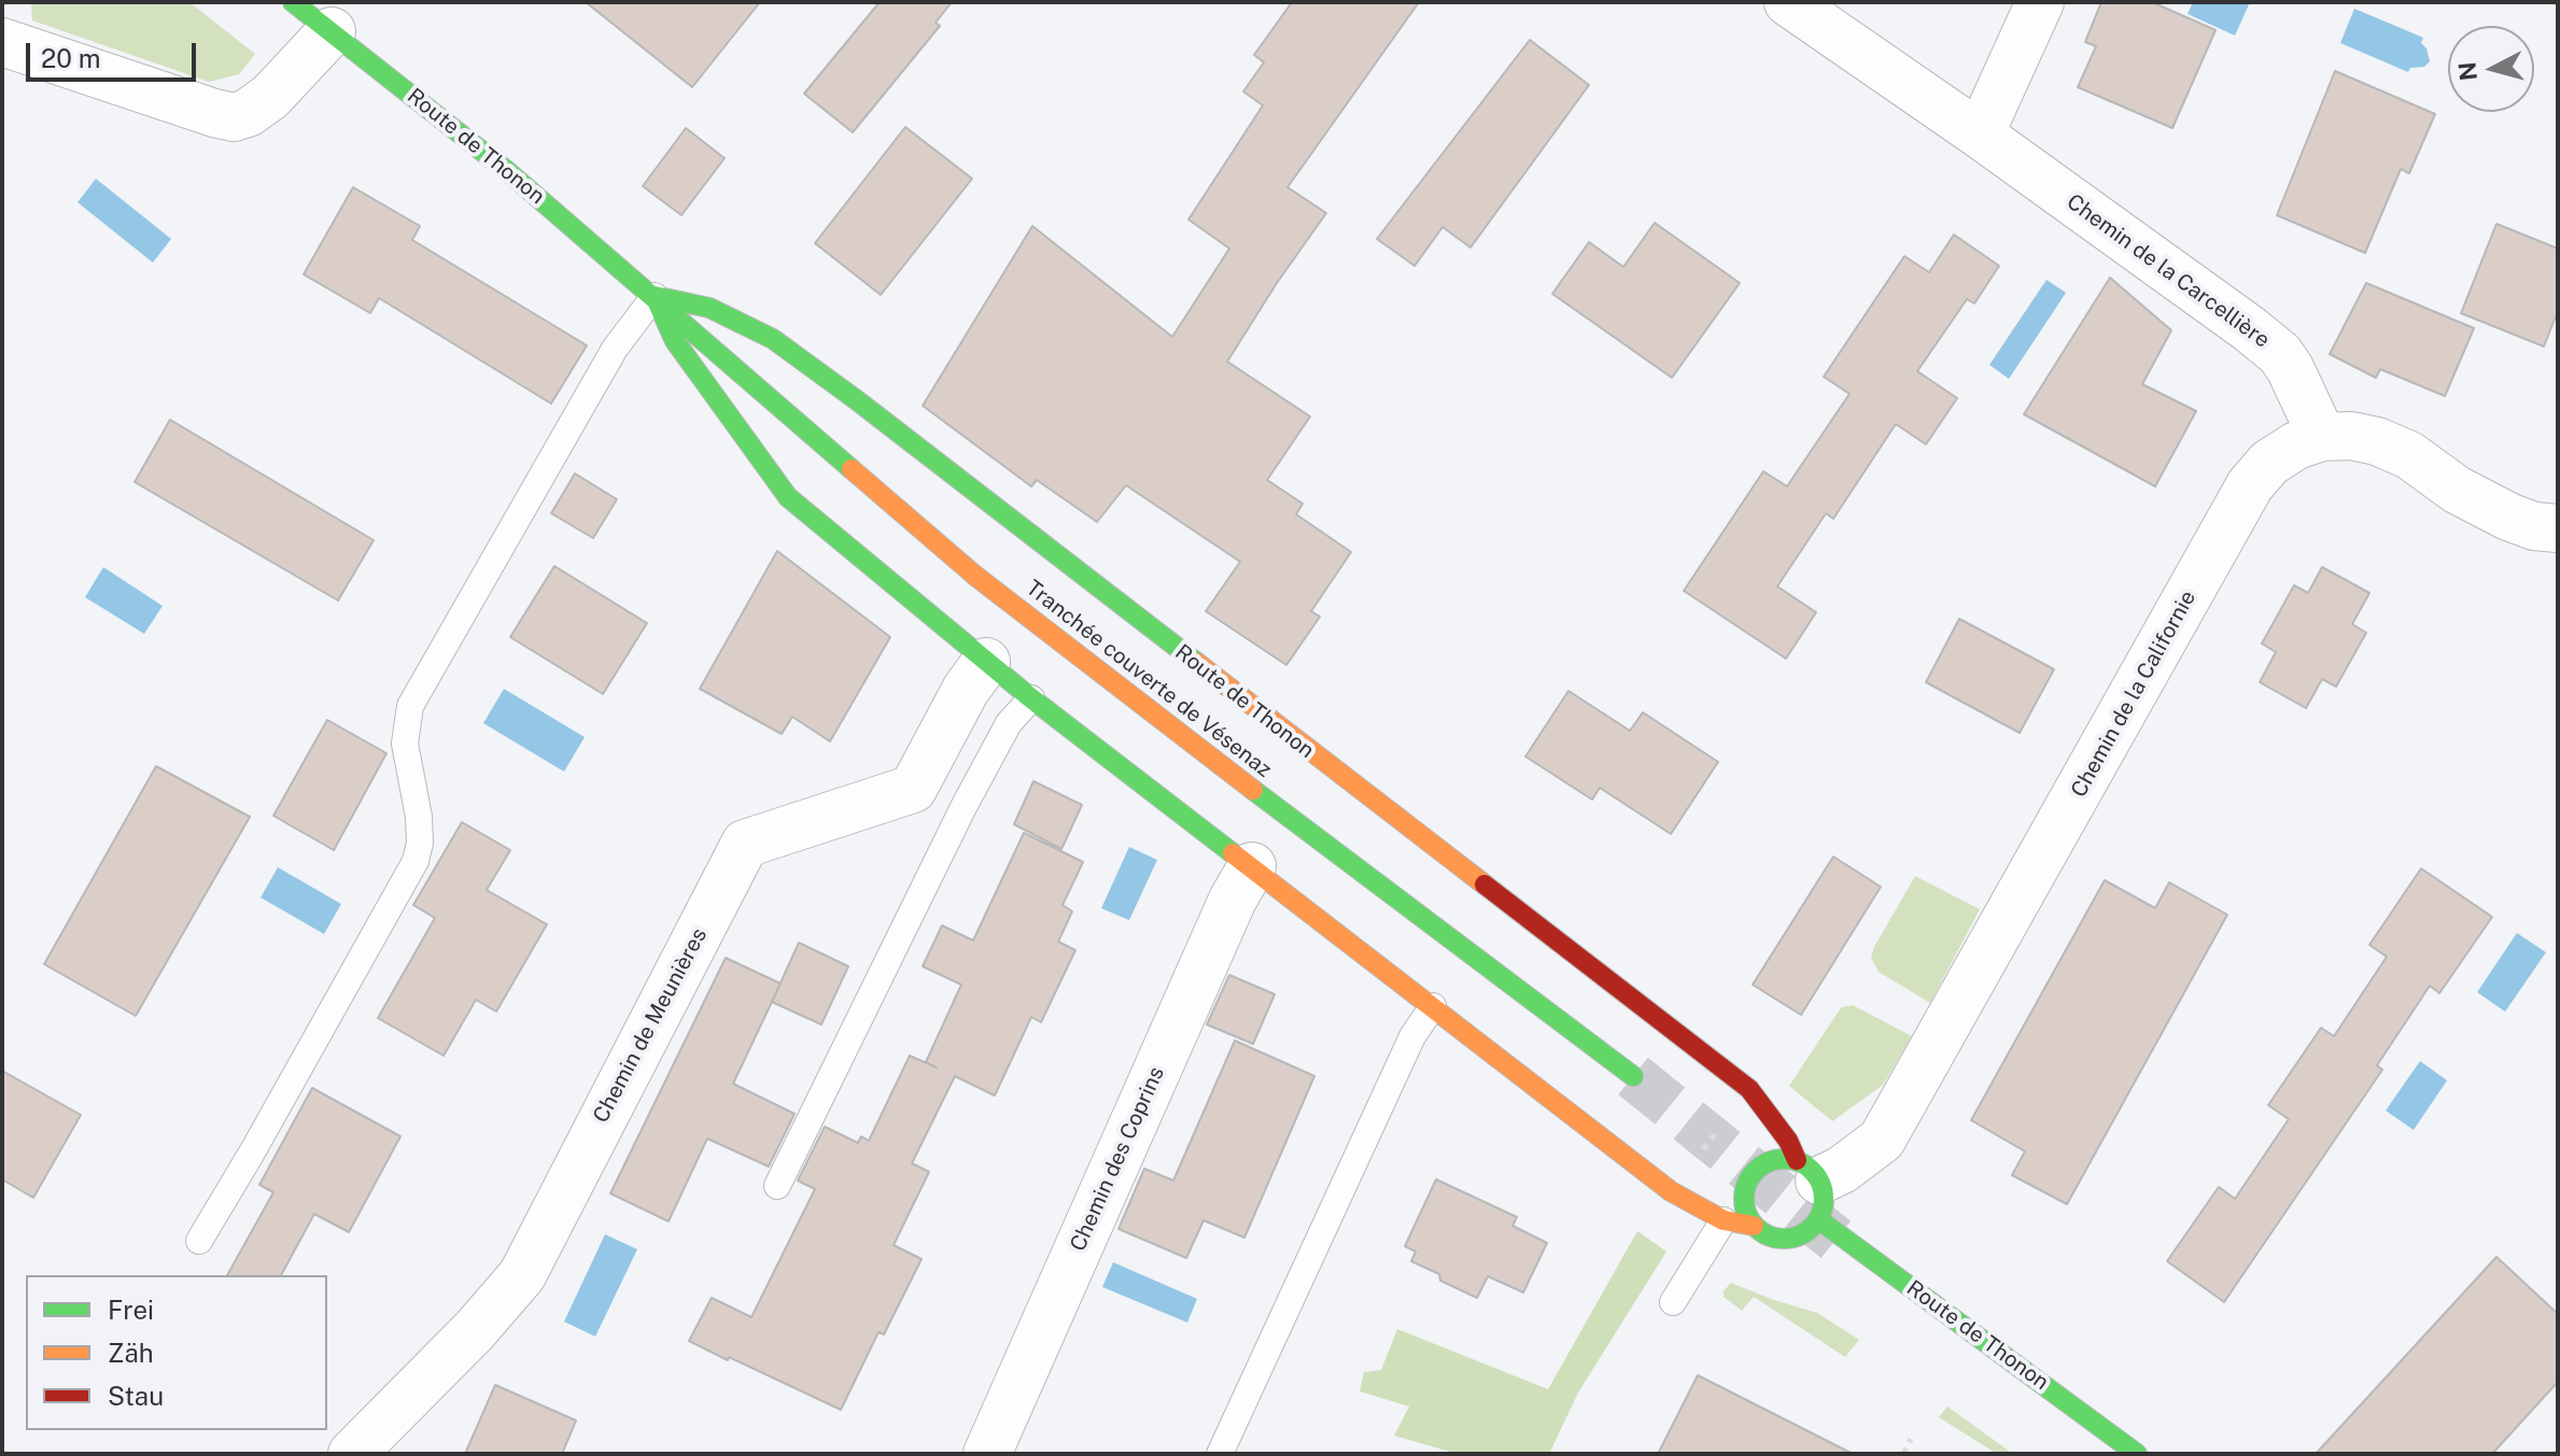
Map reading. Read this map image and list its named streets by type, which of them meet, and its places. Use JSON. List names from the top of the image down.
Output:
{
  "streets": {
    "street": [
      "Route de Thonon",
      "Chemin de la Carcellière",
      "Tranchée couverte de Vésenaz",
      "Chemin de la Californie",
      "Chemin de Meunières",
      "Chemin des Coprins"
    ]
  },
  "crossings": [
    ["Route de Thonon", "Tranchée couverte de Vésenaz"],
    ["Route de Thonon", "Chemin de la Californie"],
    ["Route de Thonon", "Chemin de Meunières"],
    ["Route de Thonon", "Chemin des Coprins"],
    ["Chemin de la Carcellière", "Chemin de la Californie"]
  ],
  "legend": ["Frei", "Zäh", "Stau"],
  "scale_bar": "20 m",
  "north": "left"
}
